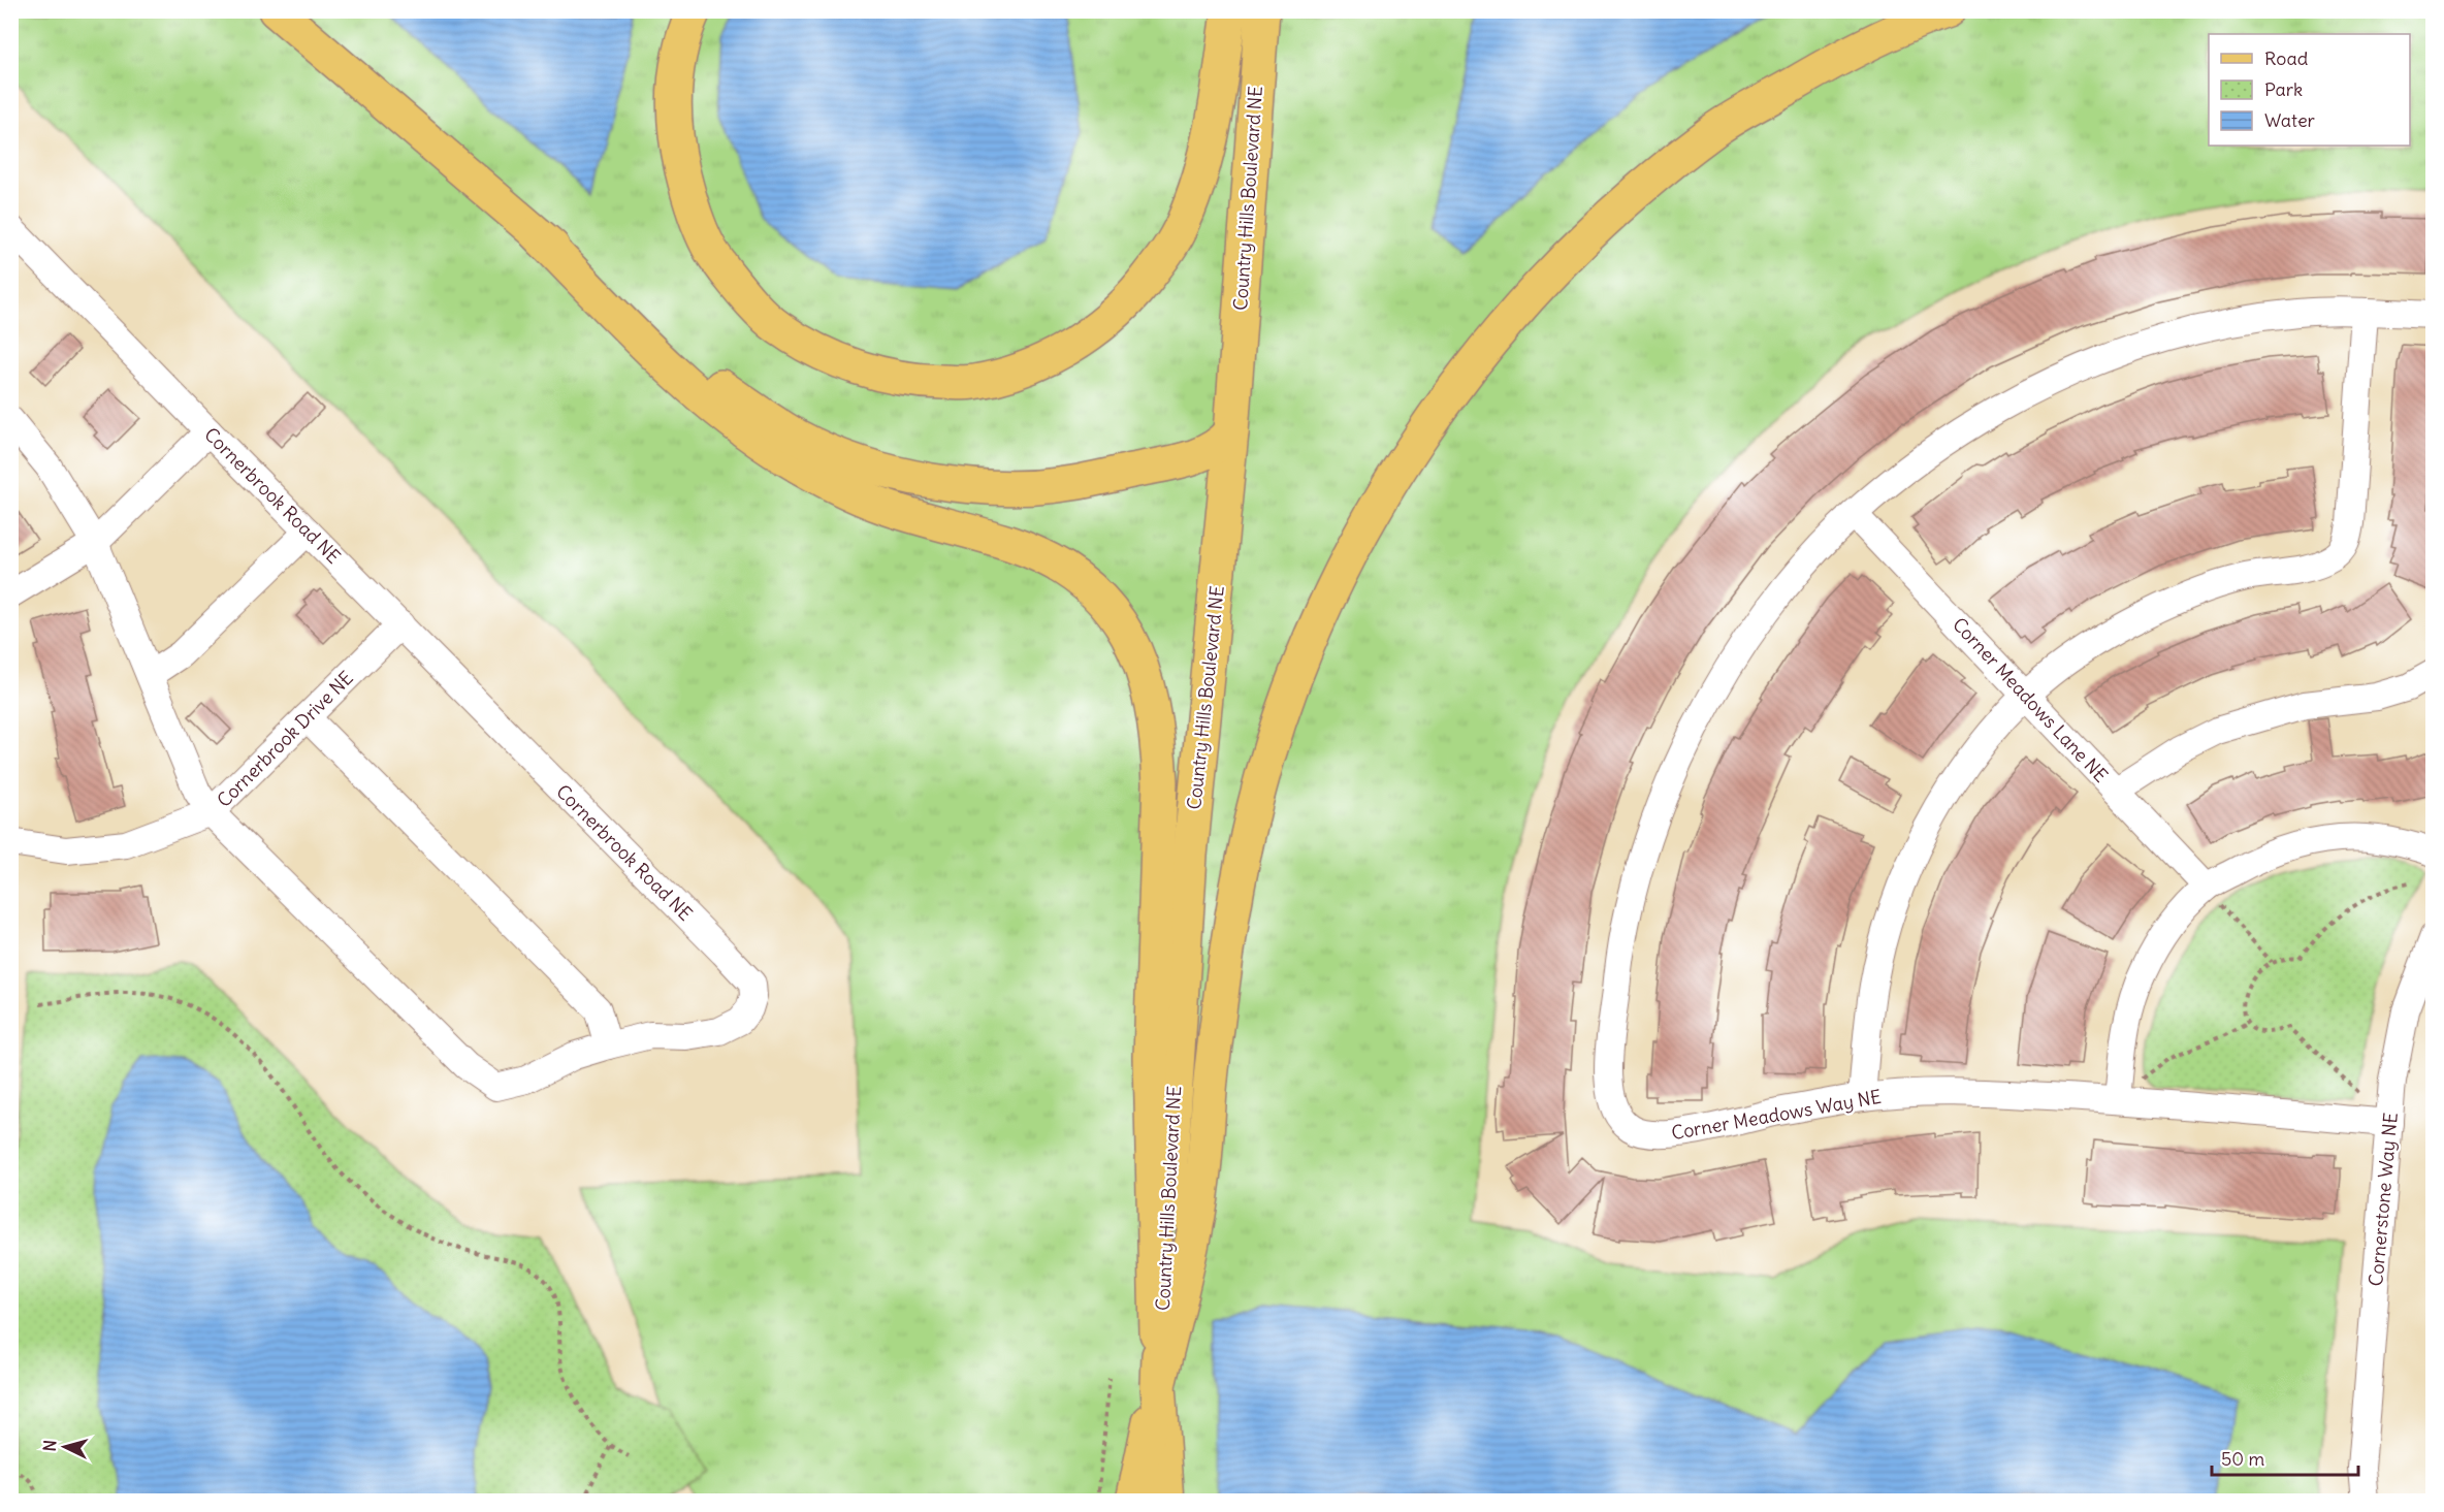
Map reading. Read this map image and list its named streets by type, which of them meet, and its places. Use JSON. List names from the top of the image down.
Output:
{
  "streets": {
    "main road": ["Country Hills Boulevard NE"],
    "street": [
      "Cornerbrook Road NE",
      "Corner Meadows Lane NE",
      "Cornerbrook Drive NE",
      "Corner Meadows Way NE",
      "Cornerstone Way NE"
    ]
  },
  "crossings": [
    ["Cornerbrook Road NE", "Cornerbrook Drive NE"],
    ["Corner Meadows Lane NE", "Corner Meadows Way NE"],
    ["Corner Meadows Way NE", "Cornerstone Way NE"]
  ],
  "legend": ["Road", "Park", "Water"],
  "scale_bar": "50 m",
  "north": "left"
}
